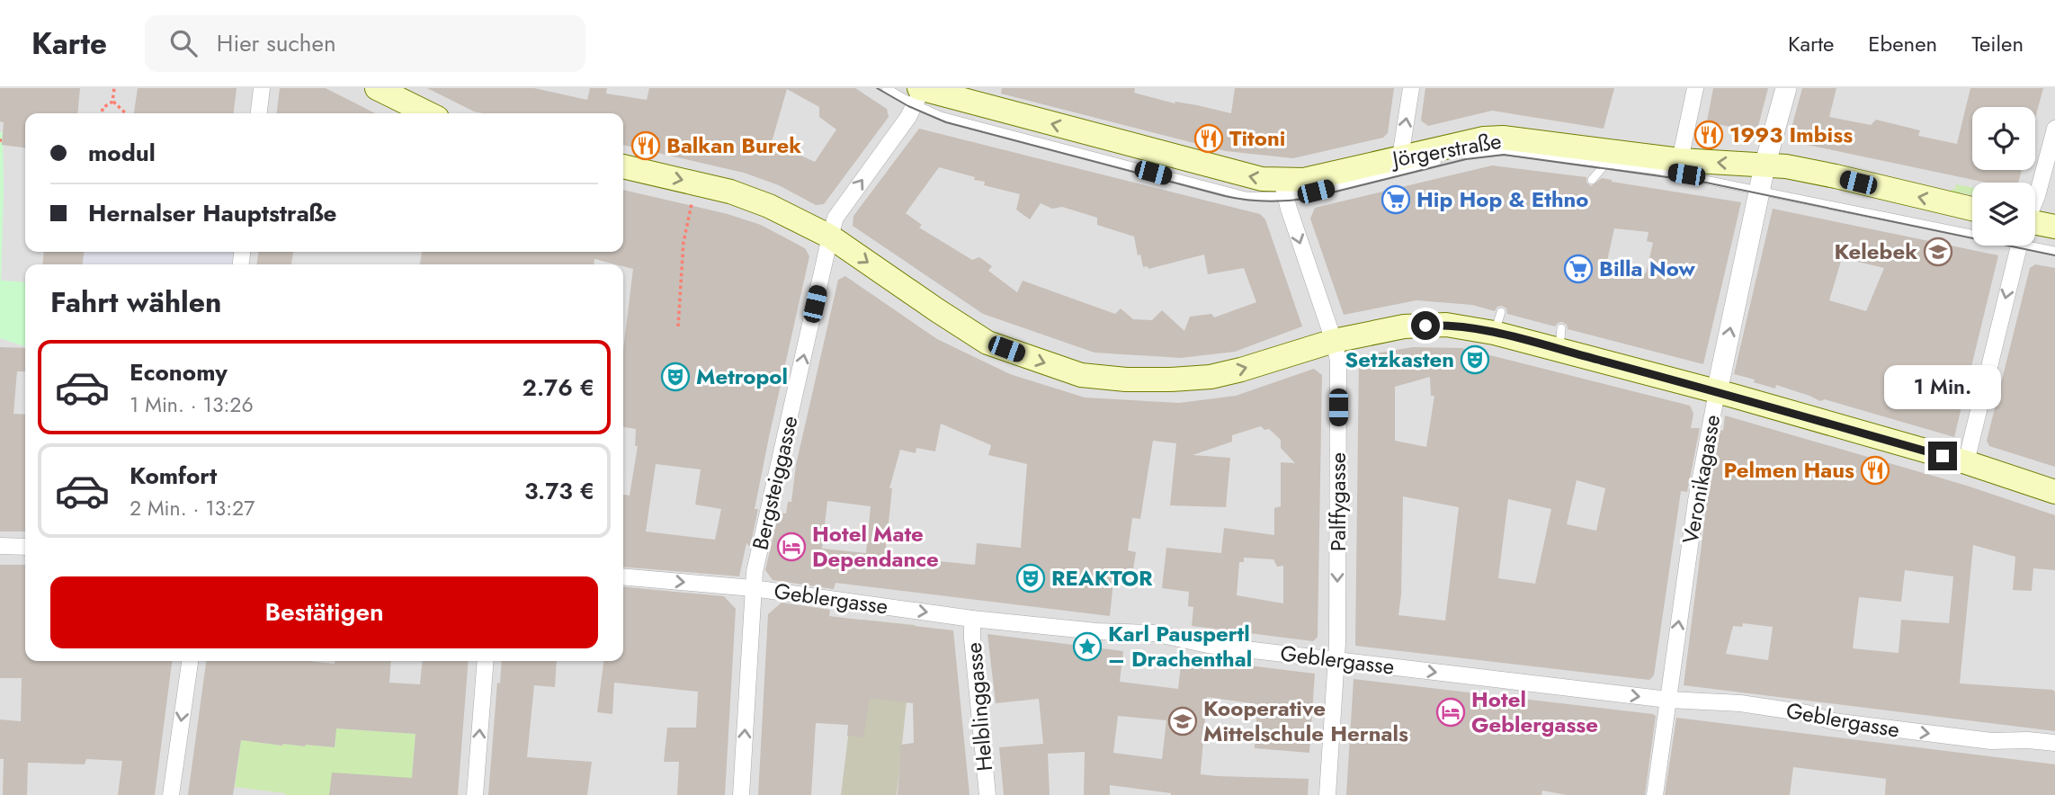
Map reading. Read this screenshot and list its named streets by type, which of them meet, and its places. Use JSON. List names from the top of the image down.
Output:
{
  "streets": {
    "main road": ["Jörgerstraße"],
    "street": [
      "Veronikagasse",
      "Bergsteiggasse",
      "Palffygasse",
      "Geblergasse",
      "Helblinggasse"
    ]
  },
  "crossings": [
    ["Jörgerstraße", "Veronikagasse"],
    ["Jörgerstraße", "Bergsteiggasse"],
    ["Jörgerstraße", "Palffygasse"],
    ["Veronikagasse", "Geblergasse"],
    ["Bergsteiggasse", "Geblergasse"],
    ["Palffygasse", "Geblergasse"],
    ["Geblergasse", "Helblinggasse"]
  ],
  "one_way": [
    "Veronikagasse",
    "Bergsteiggasse",
    "Palffygasse",
    "Geblergasse"
  ],
  "places": {
    "restaurant": [
      "1993 Imbiss",
      "Titoni",
      "Balkan Burek",
      "Pelmen Haus"
    ],
    "supermarket": ["Hip Hop & Ethno", "Billa Now"],
    "school or university": ["Kelebek", "Kooperative Mittelschule Hernals"],
    "theatre": ["Setzkasten", "Metropol", "REAKTOR"],
    "hotel": ["Hotel Mate Dependance", "Hotel Geblergasse"],
    "place": ["Karl Pauspertl – Drachenthal"]
  },
  "page": {
    "header": "Karte",
    "search": "Hier suchen",
    "nav": ["Karte", "Ebenen", "Teilen"],
    "banner": ["modul", "Hernalser Hauptstraße"],
    "heading": "Fahrt wählen",
    "list": [
      {
        "name": "Economy",
        "note": "1 Min. · 13:26",
        "value": "2.76 €"
      },
      {
        "name": "Komfort",
        "note": "2 Min. · 13:27",
        "value": "3.73 €"
      }
    ],
    "bubble": "1 Min.",
    "buttons": "Bestätigen"
  }
}
